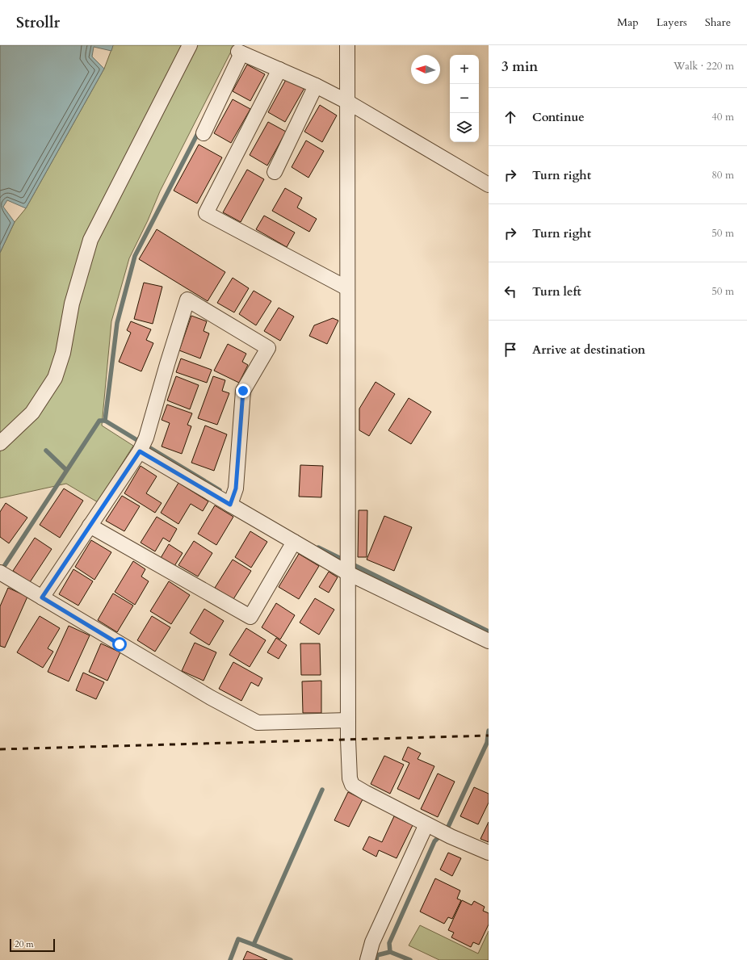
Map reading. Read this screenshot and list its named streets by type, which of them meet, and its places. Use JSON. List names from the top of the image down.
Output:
{
  "scale_bar": "20 m",
  "north": "left",
  "page": {
    "header": "Strollr",
    "nav": ["Map", "Layers", "Share"],
    "heading": ["3 min", "Walk · 220 m"],
    "map_buttons": ["+", "−"],
    "list": [
      ["Continue", "40 m"],
      ["Turn right", "80 m"],
      ["Turn right", "50 m"],
      ["Turn left", "50 m"],
      "Arrive at destination"
    ],
    "scale": "20 m"
  }
}
